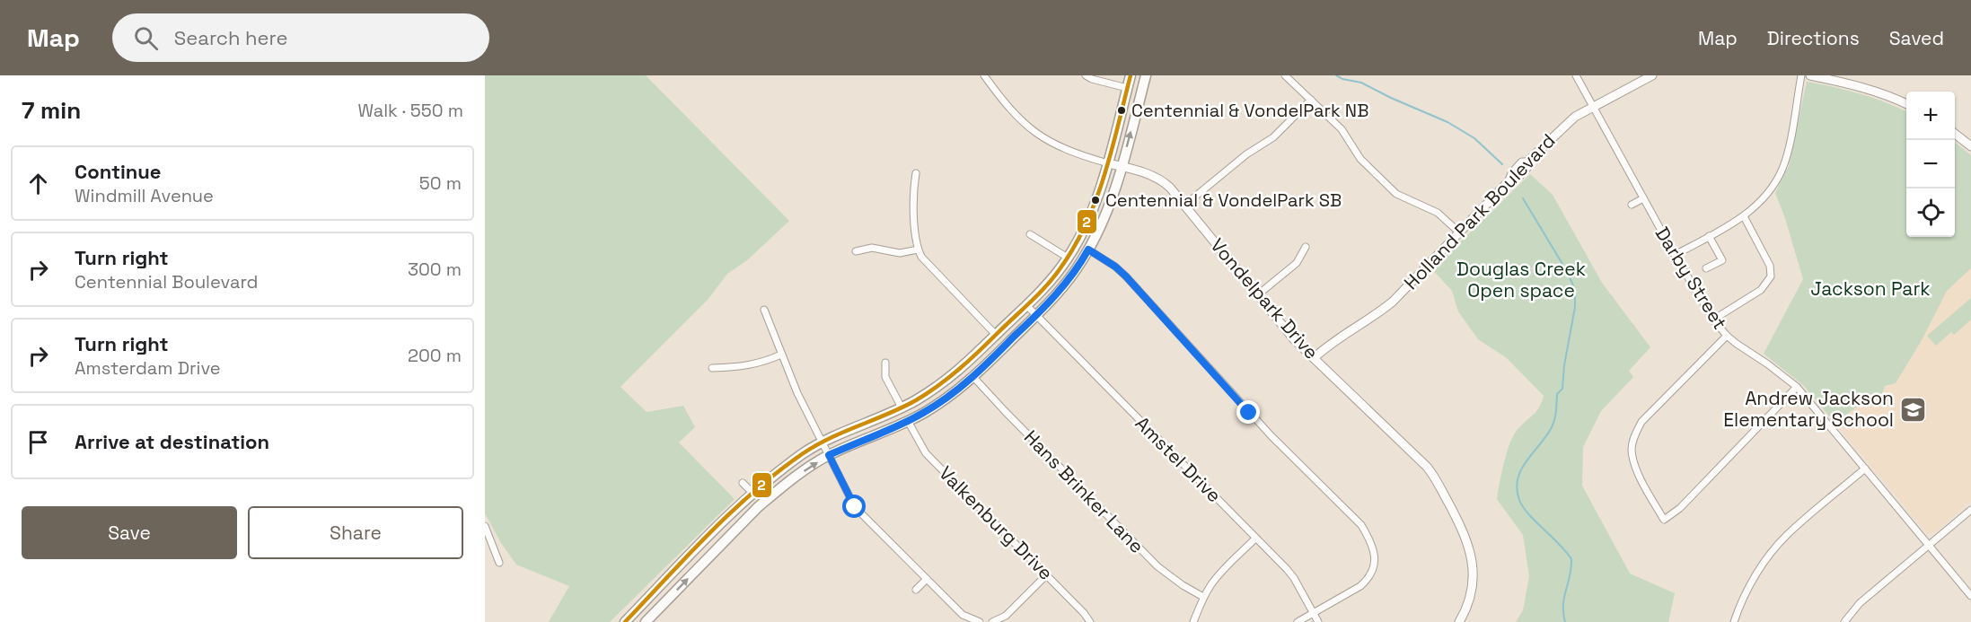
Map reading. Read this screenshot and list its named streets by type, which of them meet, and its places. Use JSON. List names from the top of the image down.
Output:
{
  "streets": {
    "street": [
      "Holland Park Boulevard",
      "Darby Street",
      "Vondelpark Drive",
      "Amstel Drive",
      "Hans Brinker Lane",
      "Valkenburg Drive"
    ]
  },
  "crossings": [
    ["Holland Park Boulevard", "Darby Street"],
    ["Holland Park Boulevard", "Vondelpark Drive"]
  ],
  "parks": ["Douglas Creek Open space", "Jackson Park"],
  "places": {
    "other": ["Centennial & VondelPark NB", "Centennial & VondelPark SB"],
    "school or university": ["Andrew Jackson Elementary School"]
  },
  "lines": ["transit line 2"],
  "page": {
    "header": "Map",
    "search": "Search here",
    "nav": ["Map", "Directions", "Saved"],
    "heading": ["7 min", "Walk · 550 m"],
    "map_buttons": ["+", "−"],
    "list": [
      ["Continue", "Windmill Avenue", "50 m"],
      ["Turn right", "Centennial Boulevard", "300 m"],
      ["Turn right", "Amsterdam Drive", "200 m"],
      "Arrive at destination"
    ],
    "buttons": ["Save", "Share"]
  }
}
